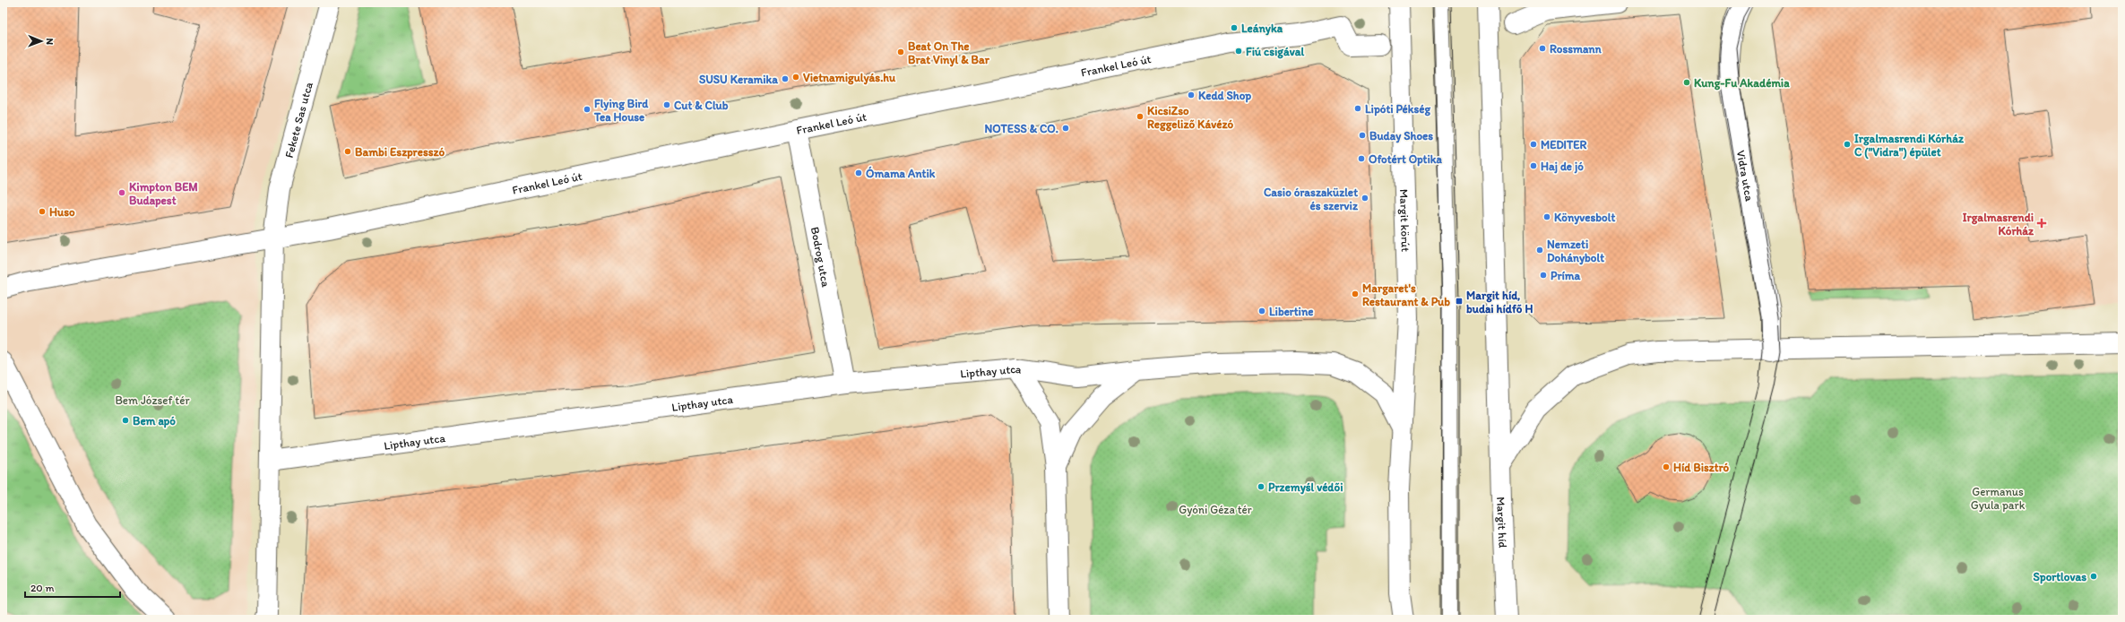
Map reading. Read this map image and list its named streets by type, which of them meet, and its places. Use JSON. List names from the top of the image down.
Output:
{
  "streets": {
    "street": [
      "Frankel Leó út",
      "Fekete Sas utca",
      "Vidra utca",
      "Margit körút",
      "Bodrog utca",
      "Lipthay utca",
      "Margit híd"
    ]
  },
  "crossings": [
    ["Frankel Leó út", "Fekete Sas utca"],
    ["Frankel Leó út", "Bodrog utca"],
    ["Margit körút", "Lipthay utca"],
    ["Bodrog utca", "Lipthay utca"]
  ],
  "parks": ["Bem József tér", "Germanus Gyula park", "Gyóni Géza tér"],
  "places": {
    "other": [
      "Leányka",
      "Rossmann",
      "Fiú csigával",
      "Beat On The Brat Vinyl & Bar",
      "Vietnamigulyás.hu",
      "SUSU Keramika",
      "Kung-Fu Akadémia",
      "Kedd Shop",
      "Cut & Club",
      "Lipóti Pékség",
      "Flying Bird Tea House",
      "KicsiZso Reggeliző Kávézó",
      "NOTESS & CO.",
      "Buday Shoes",
      "MEDITER",
      "Irgalmasrendi Kórház C (\"Vidra\") épület",
      "Bambi Eszpresszó",
      "Ofotért Optika",
      "Haj de jó",
      "Ómama Antik",
      "Kimpton BEM Budapest",
      "Casio óraszaküzlet és szerviz",
      "Huso",
      "Könyvesbolt",
      "Nemzeti Dohánybolt",
      "Príma",
      "Margaret's Restaurant & Pub",
      "Libertine",
      "Bem apó",
      "Híd Bisztró",
      "Przemyśl védői",
      "Sportlovas"
    ],
    "health": ["Irgalmasrendi Kórház"],
    "transit": ["Margit híd, budai hídfő H"]
  },
  "scale_bar": "20 m",
  "north": "right"
}
